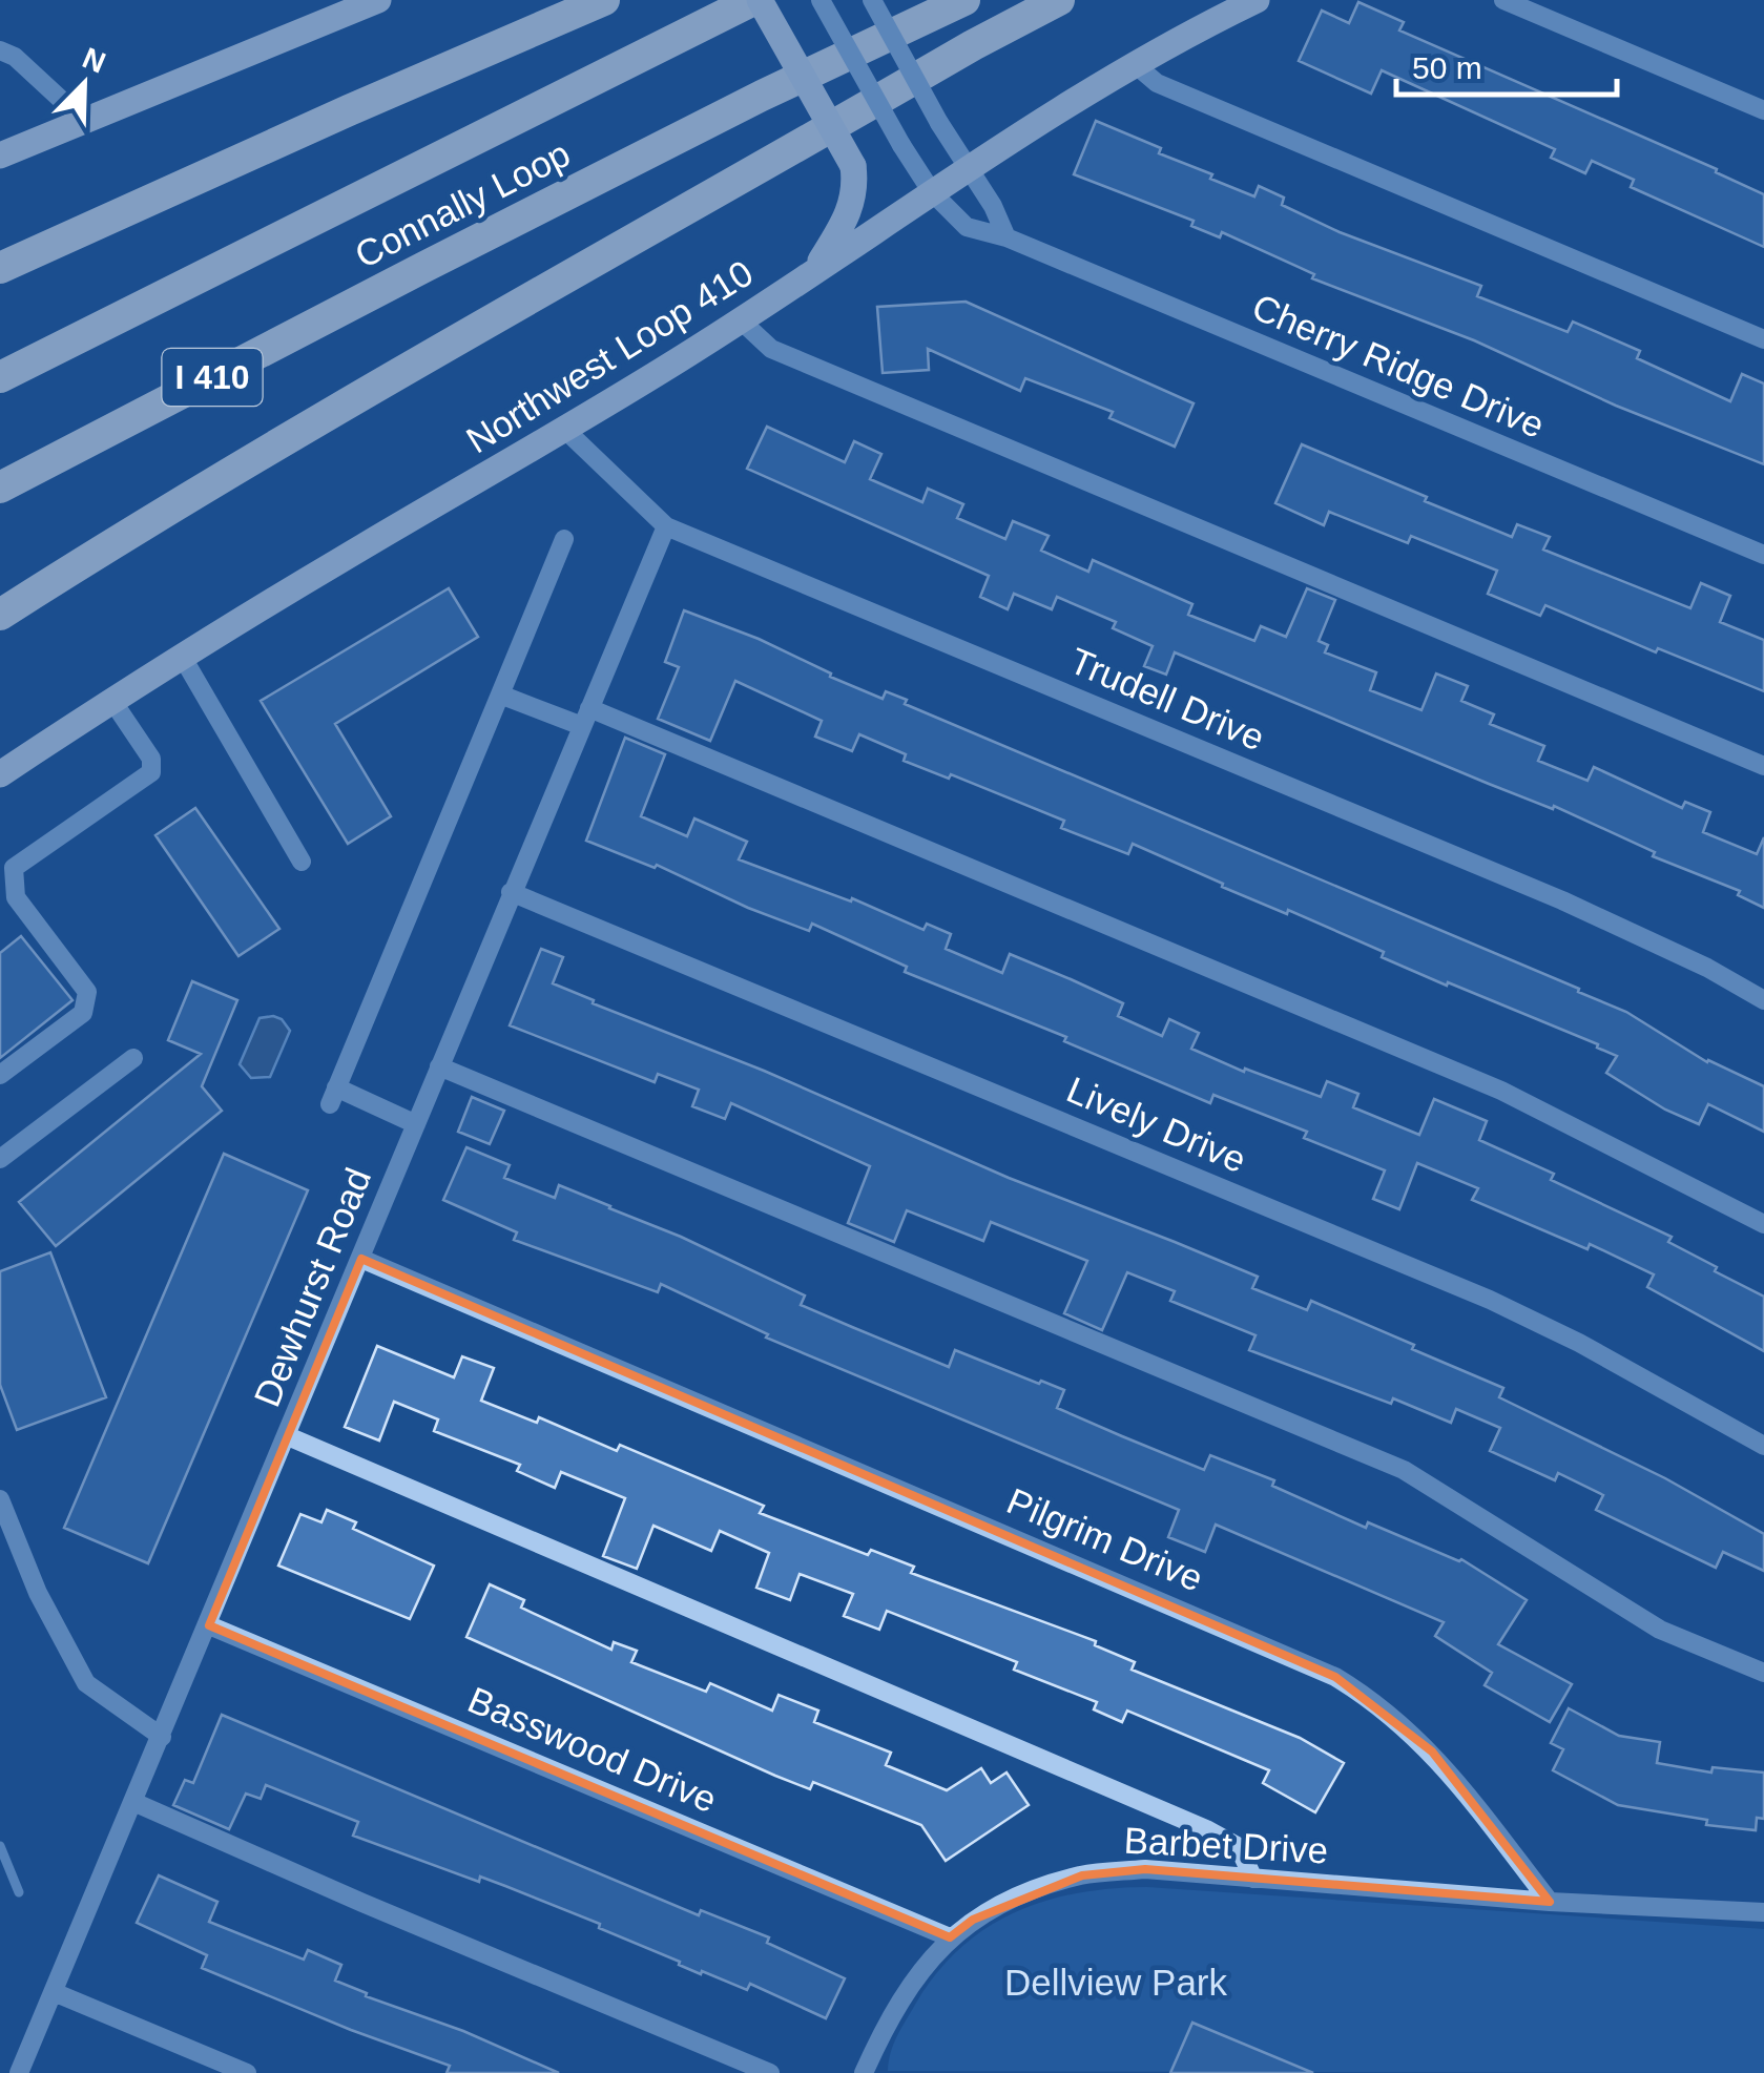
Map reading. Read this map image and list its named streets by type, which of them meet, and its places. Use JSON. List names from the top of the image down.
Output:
{
  "streets": {
    "highway": ["Connally Loop", "I 410"],
    "main road": ["Northwest Loop 410"],
    "street": [
      "Cherry Ridge Drive",
      "Trudell Drive",
      "Lively Drive",
      "Dewhurst Road",
      "Pilgrim Drive",
      "Basswood Drive",
      "Barbet Drive"
    ]
  },
  "crossings": [
    ["Northwest Loop 410", "Cherry Ridge Drive"],
    ["Northwest Loop 410", "Trudell Drive"],
    ["Trudell Drive", "Dewhurst Road"],
    ["Lively Drive", "Dewhurst Road"],
    ["Dewhurst Road", "Pilgrim Drive"],
    ["Dewhurst Road", "Basswood Drive"],
    ["Pilgrim Drive", "Barbet Drive"],
    ["Basswood Drive", "Barbet Drive"]
  ],
  "parks": ["Dellview Park"],
  "scale_bar": "50 m",
  "north": "top right"
}
